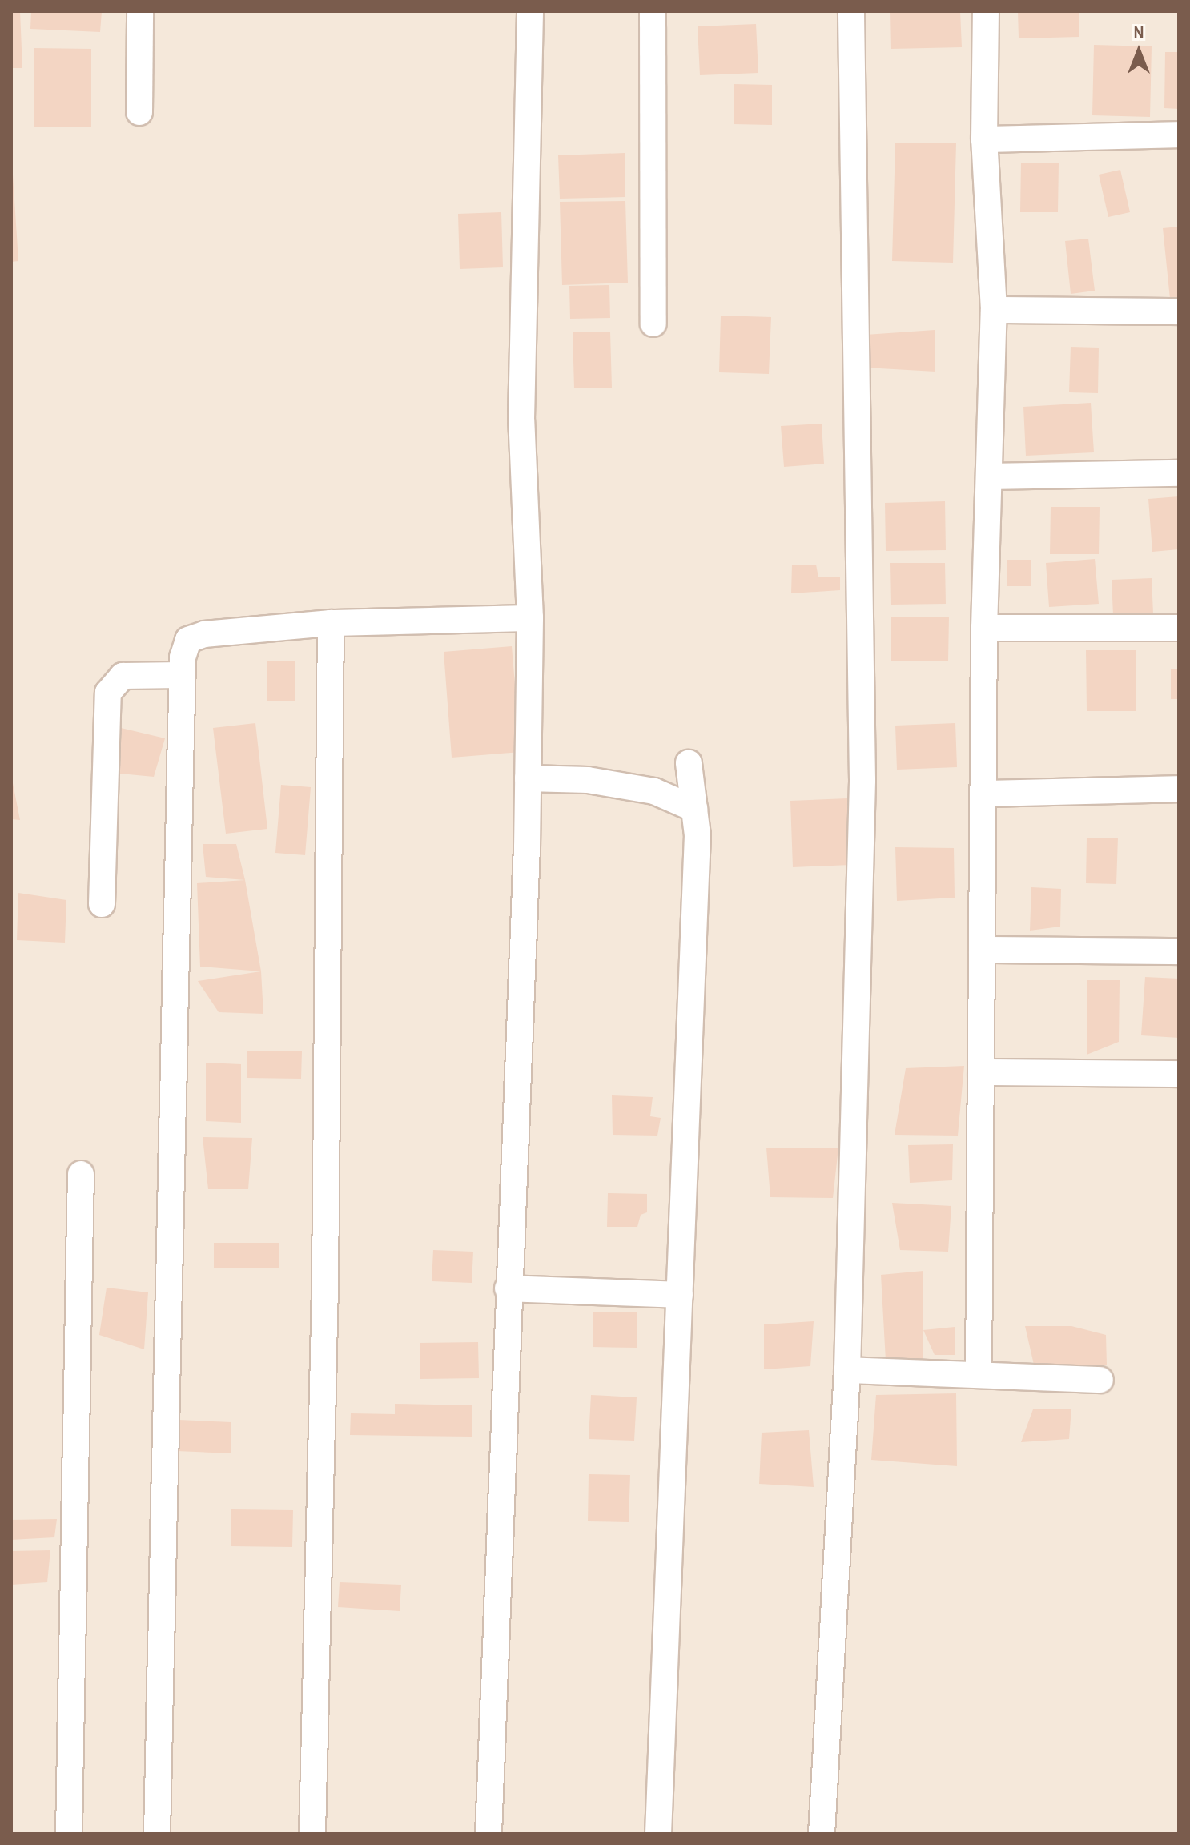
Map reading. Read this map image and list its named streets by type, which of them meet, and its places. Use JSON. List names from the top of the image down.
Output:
{
  "north": "top"
}
